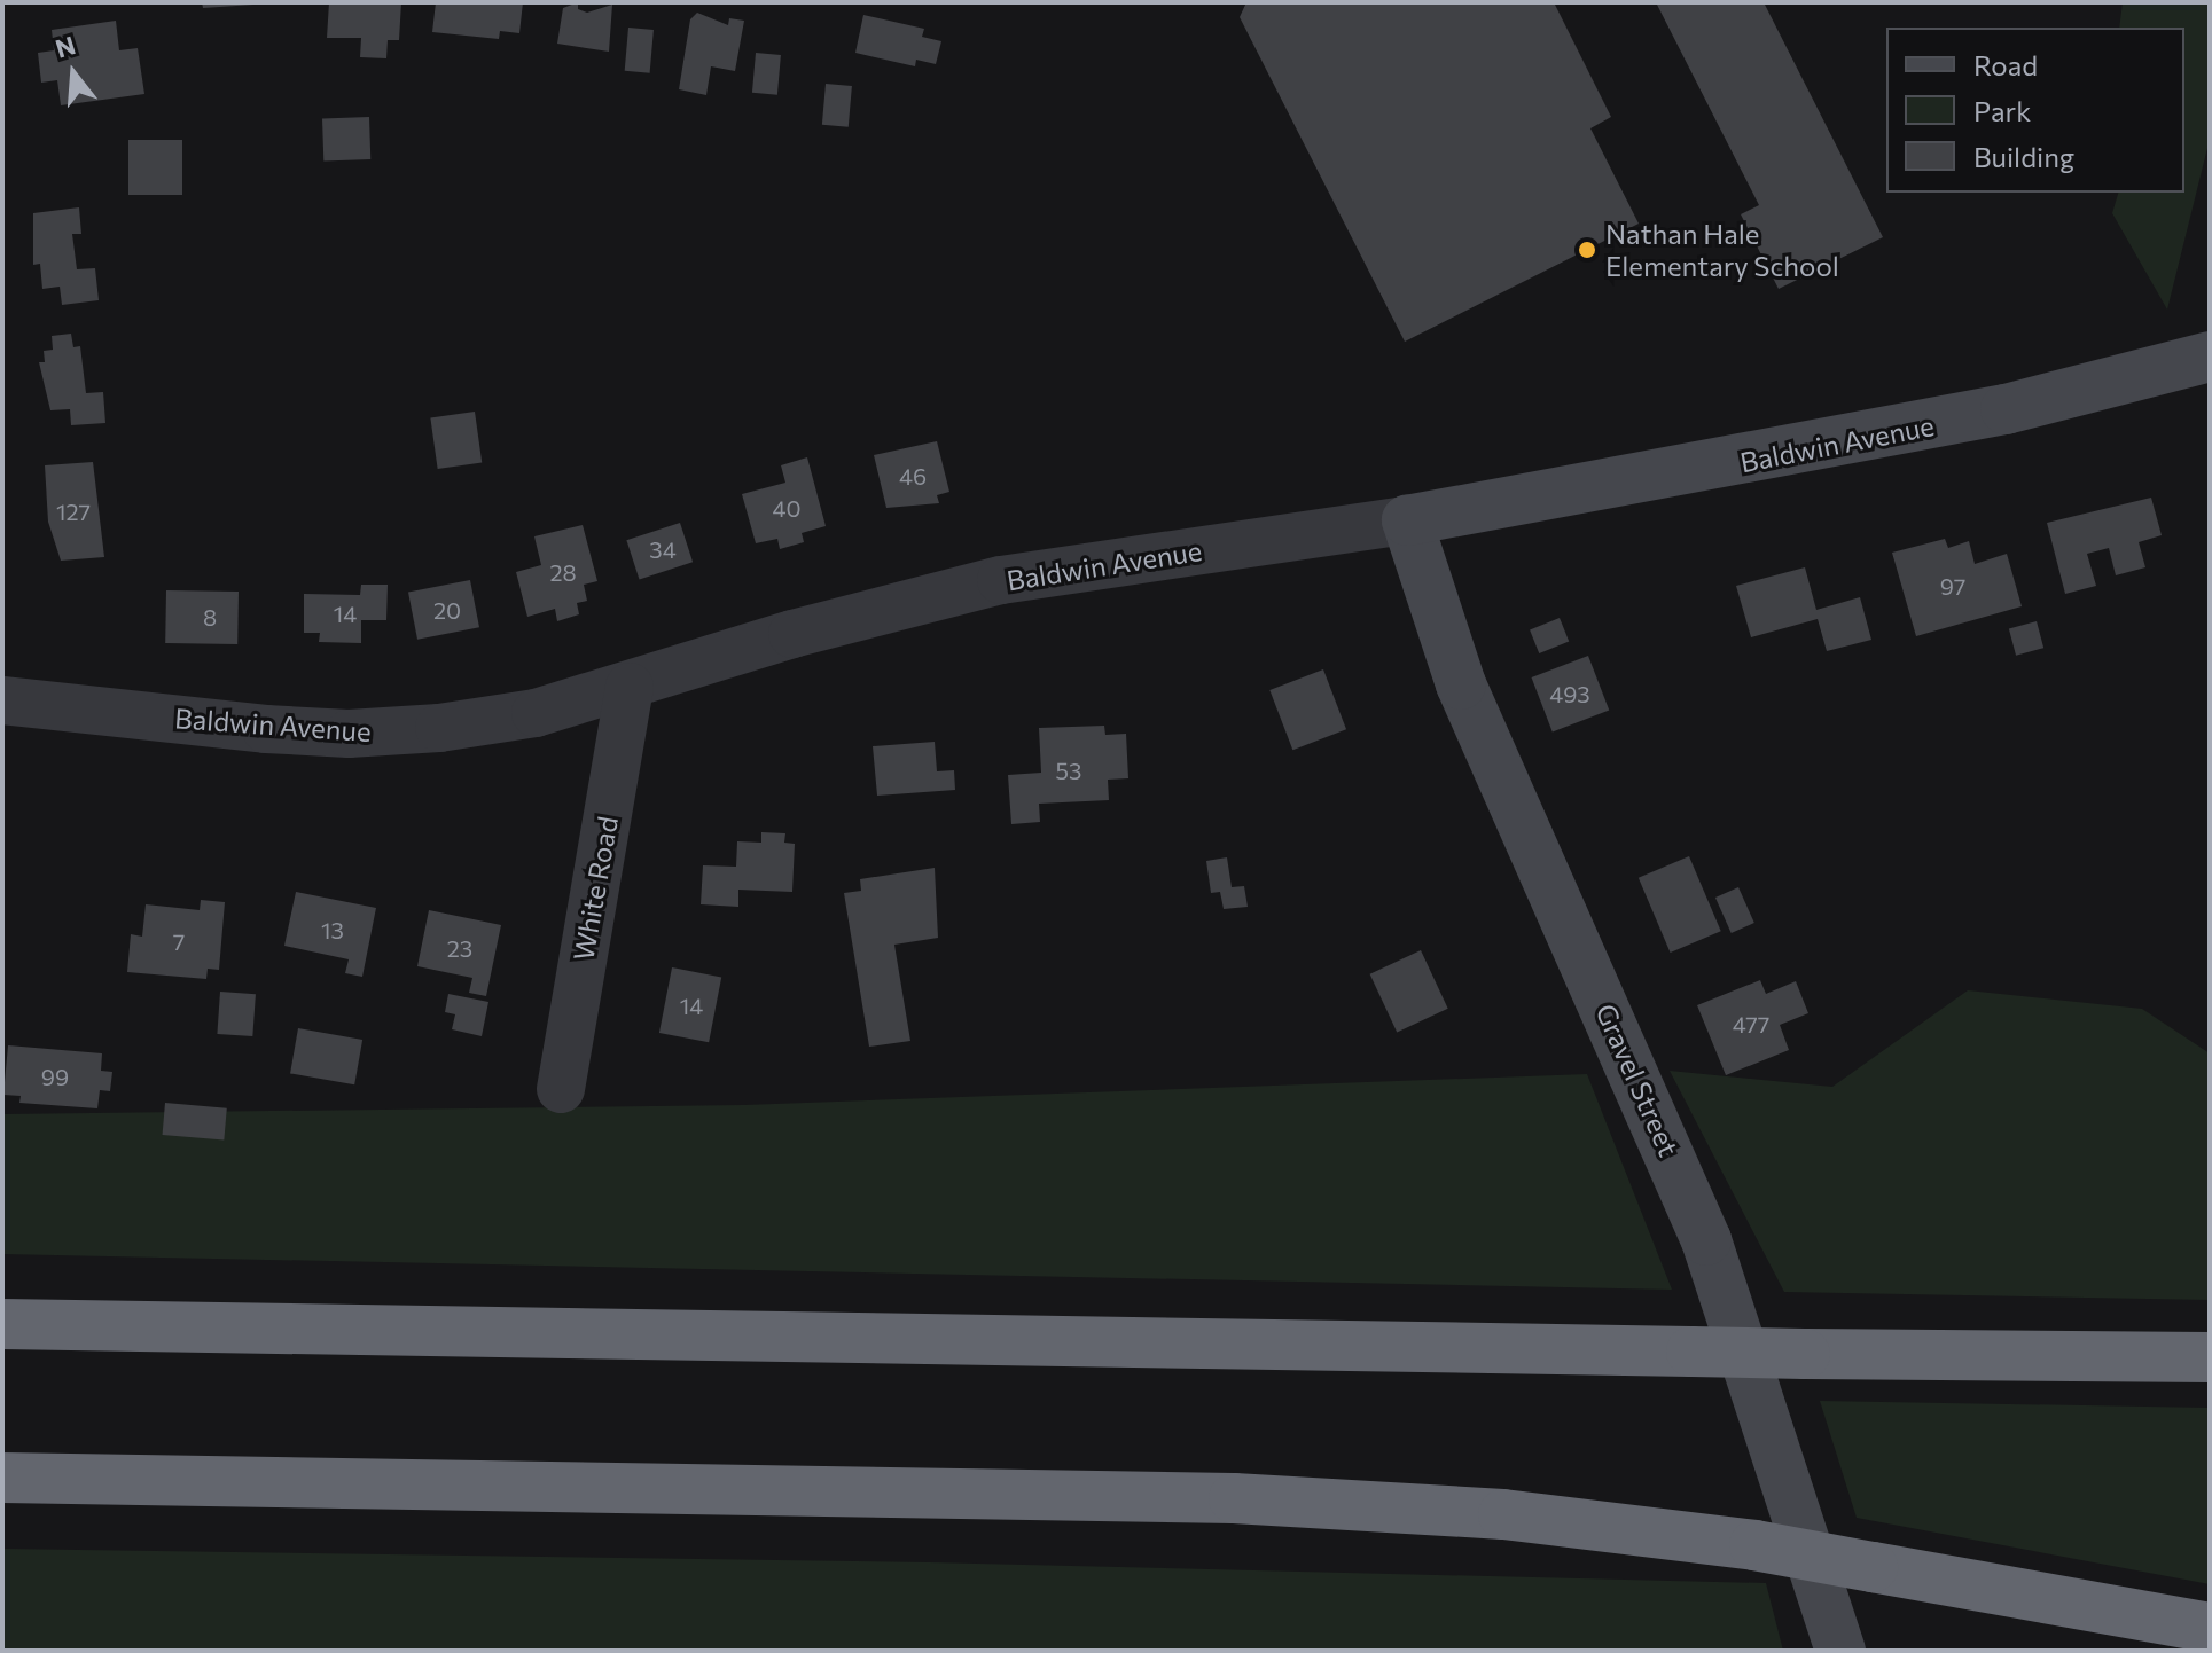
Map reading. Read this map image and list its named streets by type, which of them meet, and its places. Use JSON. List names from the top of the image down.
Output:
{
  "streets": {
    "street": ["Baldwin Avenue", "White Road", "Gravel Street"]
  },
  "crossings": [
    ["Baldwin Avenue", "White Road"],
    ["Baldwin Avenue", "Gravel Street"]
  ],
  "places": ["Nathan Hale Elementary School"],
  "house_numbers": [
    "46",
    "40",
    "127",
    "34",
    "28",
    "97",
    "20",
    "14",
    "8",
    "493",
    "53",
    "13",
    "7",
    "23",
    "14",
    "477",
    "99"
  ],
  "legend": ["Road", "Park", "Building"],
  "north": "top"
}
